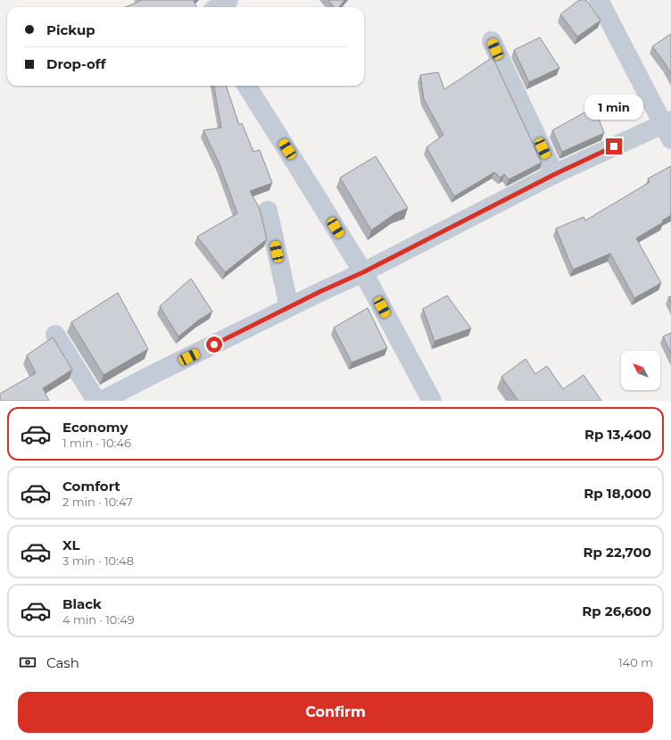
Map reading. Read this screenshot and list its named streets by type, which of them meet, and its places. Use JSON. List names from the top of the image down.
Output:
{
  "north": "top left",
  "page": {
    "banner": ["Pickup", "Drop-off"],
    "bubble": "1 min",
    "list": [
      {
        "name": "Economy",
        "note": "1 min · 10:46",
        "value": "Rp 13,400"
      },
      {
        "name": "Comfort",
        "note": "2 min · 10:47",
        "value": "Rp 18,000"
      },
      {
        "name": "XL",
        "note": "3 min · 10:48",
        "value": "Rp 22,700"
      },
      {
        "name": "Black",
        "note": "4 min · 10:49",
        "value": "Rp 26,600"
      }
    ],
    "pay": ["Cash", "140 m"],
    "buttons": "Confirm"
  }
}
